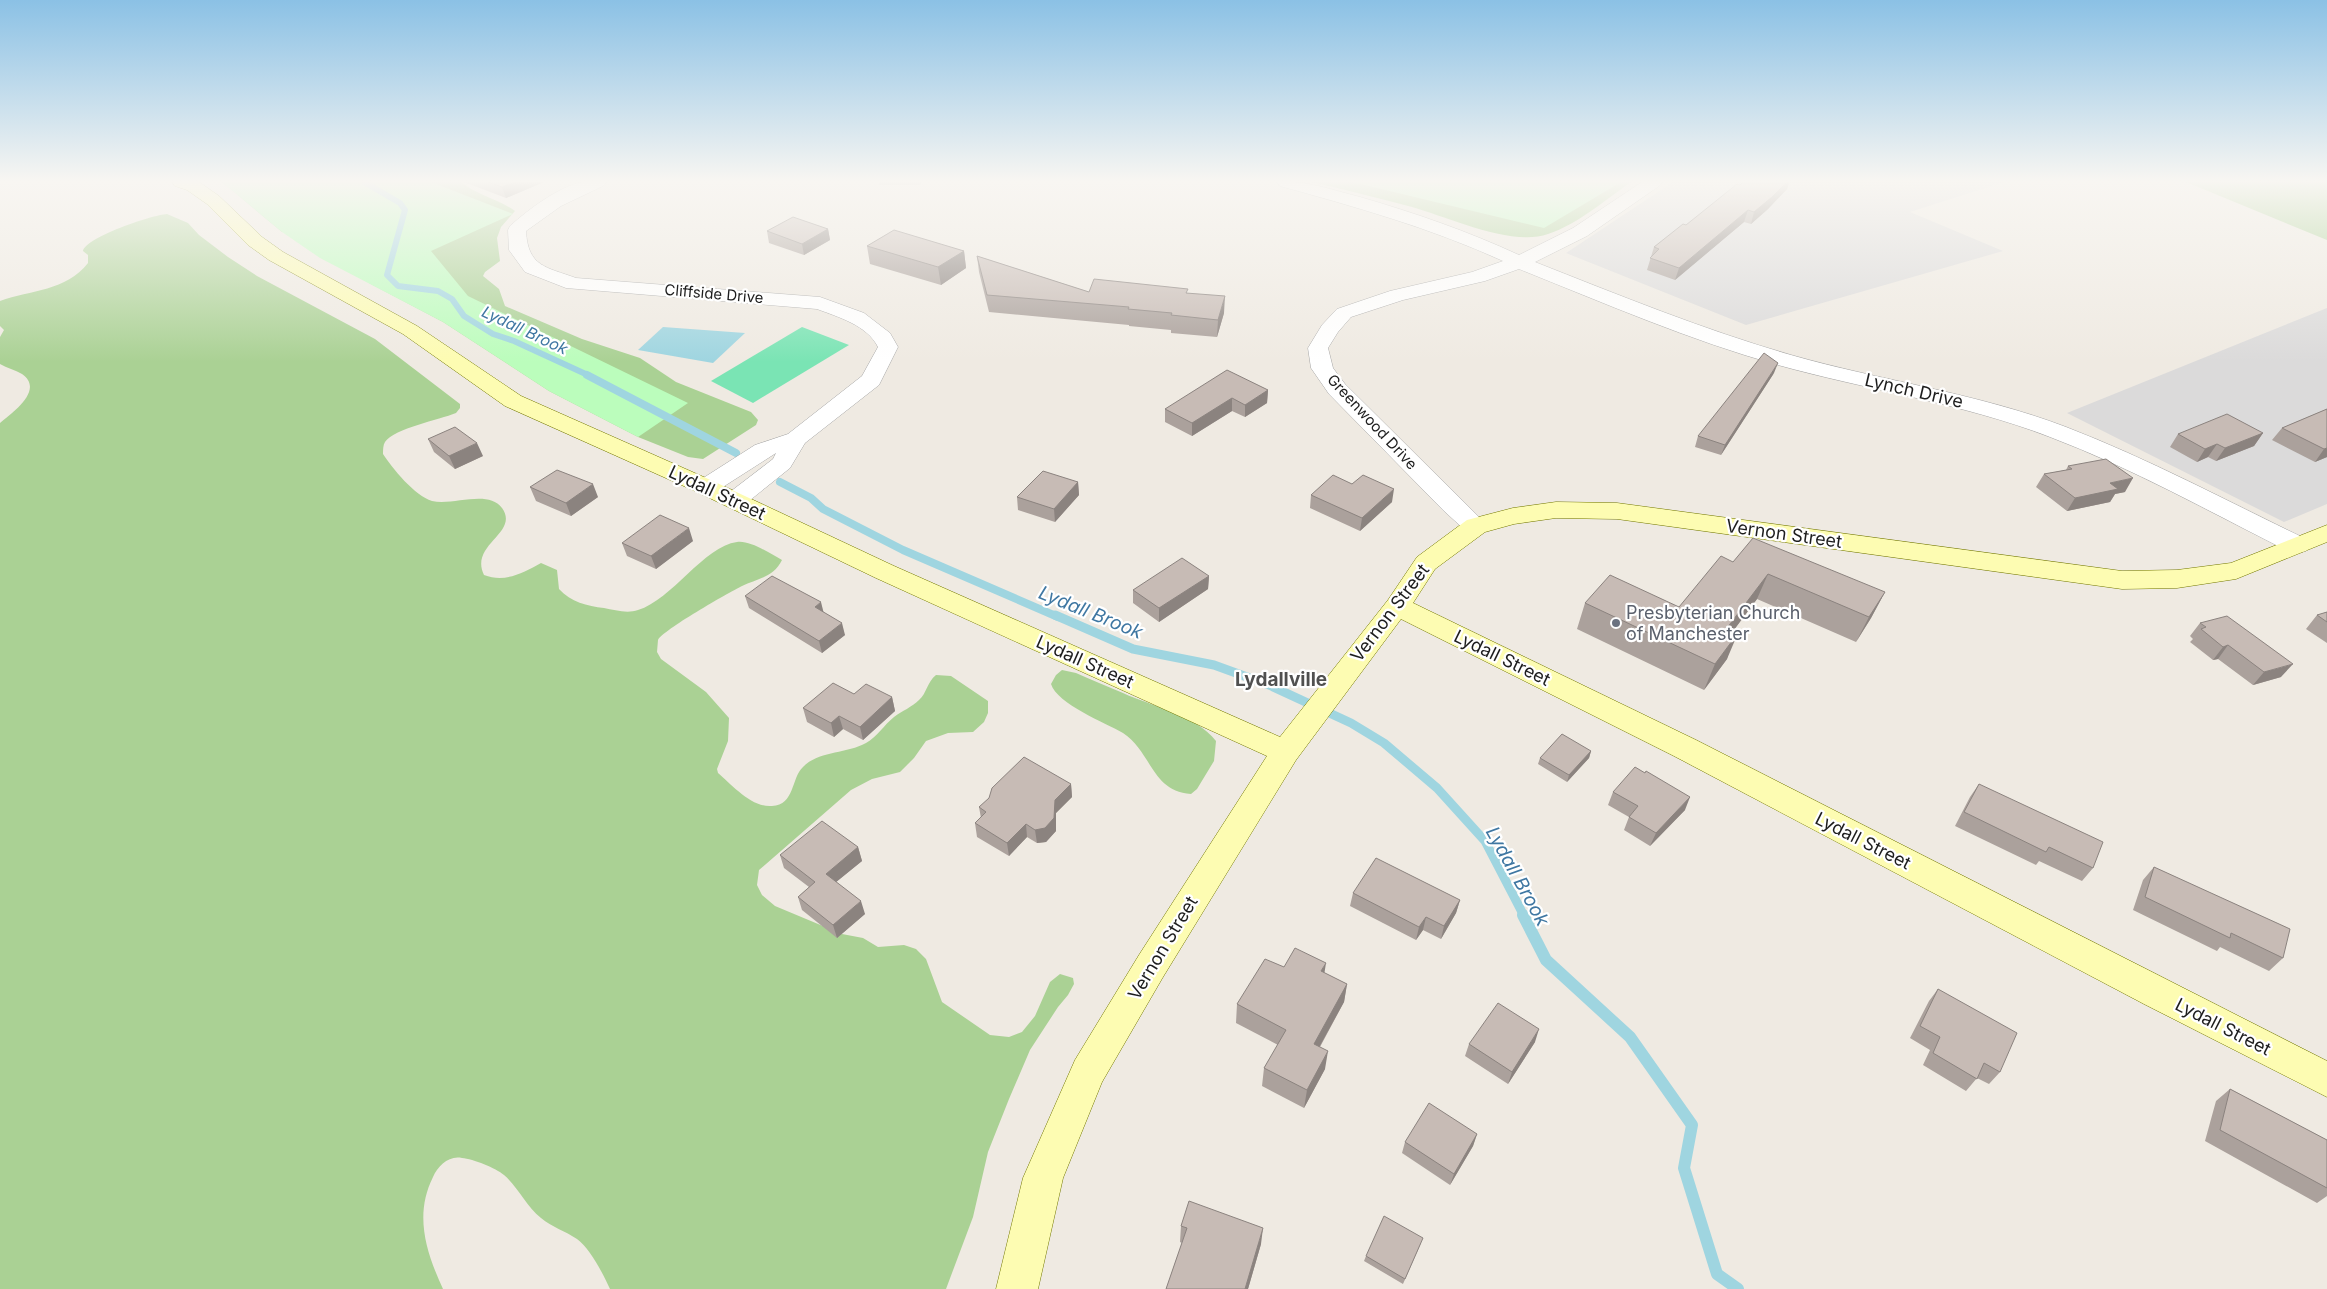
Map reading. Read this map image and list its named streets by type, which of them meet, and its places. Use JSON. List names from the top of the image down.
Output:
{
  "streets": {
    "street": [
      "Cliffside Drive",
      "Lynch Drive",
      "Greenwood Drive",
      "Lydall Street",
      "Vernon Street"
    ]
  },
  "crossings": [
    ["Cliffside Drive", "Lydall Street"],
    ["Lynch Drive", "Greenwood Drive"],
    ["Lynch Drive", "Vernon Street"],
    ["Greenwood Drive", "Vernon Street"],
    ["Lydall Street", "Vernon Street"]
  ],
  "districts": ["Lydallville"],
  "water": ["Lydall Brook"],
  "places": ["Presbyterian Church of Manchester"]
}
